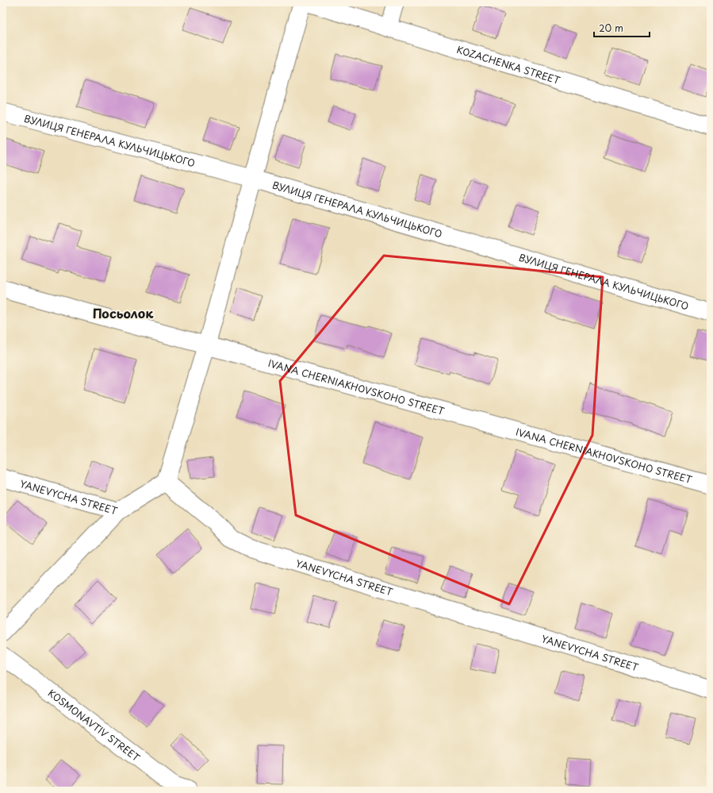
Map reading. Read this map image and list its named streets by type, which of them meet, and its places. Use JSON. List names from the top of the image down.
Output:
{
  "streets": {
    "street": [
      "KOZACHENKA STREET",
      "ВУЛИЦЯ ГЕНЕРАЛА КУЛЬЧИЦЬКОГО",
      "IVANA CHERNIAKHOVSKOHO STREET",
      "YANEVYCHA STREET",
      "KOSMONAVTIV STREET"
    ]
  },
  "districts": ["Посьолок"],
  "scale_bar": "20 m"
}
